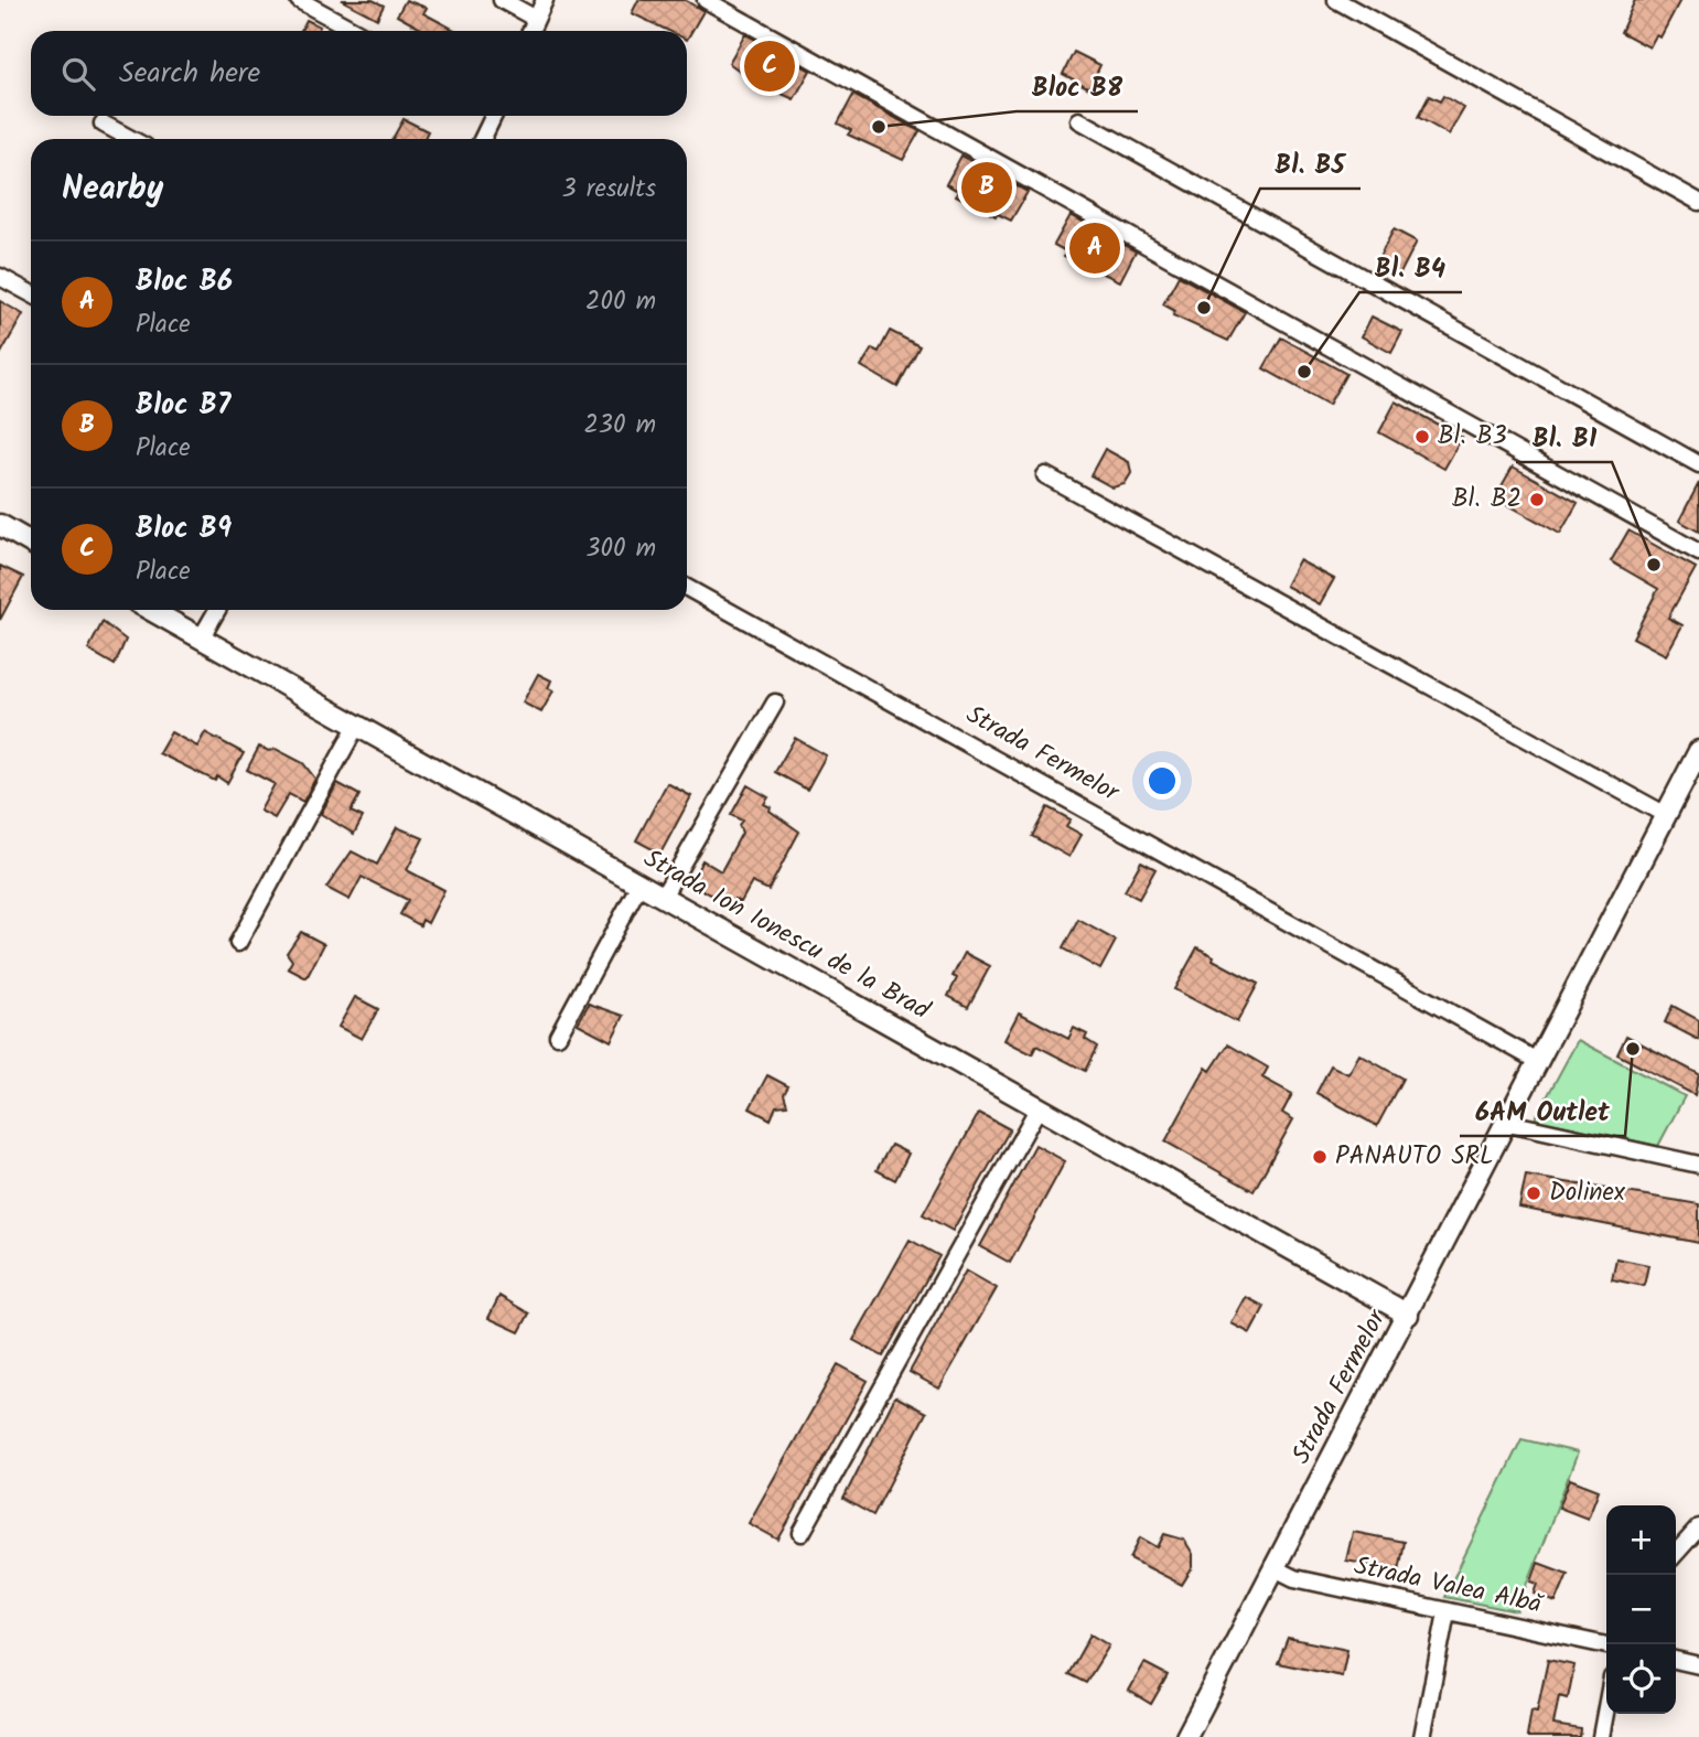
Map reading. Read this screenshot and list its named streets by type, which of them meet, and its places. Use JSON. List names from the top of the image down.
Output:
{
  "streets": {
    "street": ["Strada Fermelor", "Strada Ion Ionescu de la Brad", "Strada Valea Albă"]
  },
  "crossings": [
    ["Strada Fermelor", "Strada Ion Ionescu de la Brad"],
    ["Strada Fermelor", "Strada Valea Albă"]
  ],
  "places": [
    "Bloc B8",
    "Bl. B5",
    "Bl. B4",
    "Bl. B3",
    "Bl. B2",
    "Bl. B1",
    "6AM Outlet",
    "PANAUTO SRL",
    "Dolinex"
  ],
  "page": {
    "search": "Search here",
    "pins": ["C", "B", "A"],
    "heading": ["Nearby", "3 results"],
    "list": [
      {
        "mark": "A",
        "name": "Bloc B6",
        "note": "Place",
        "value": "200 m"
      },
      {
        "mark": "B",
        "name": "Bloc B7",
        "note": "Place",
        "value": "230 m"
      },
      {
        "mark": "C",
        "name": "Bloc B9",
        "note": "Place",
        "value": "300 m"
      }
    ],
    "map_buttons": ["+", "−"]
  }
}
